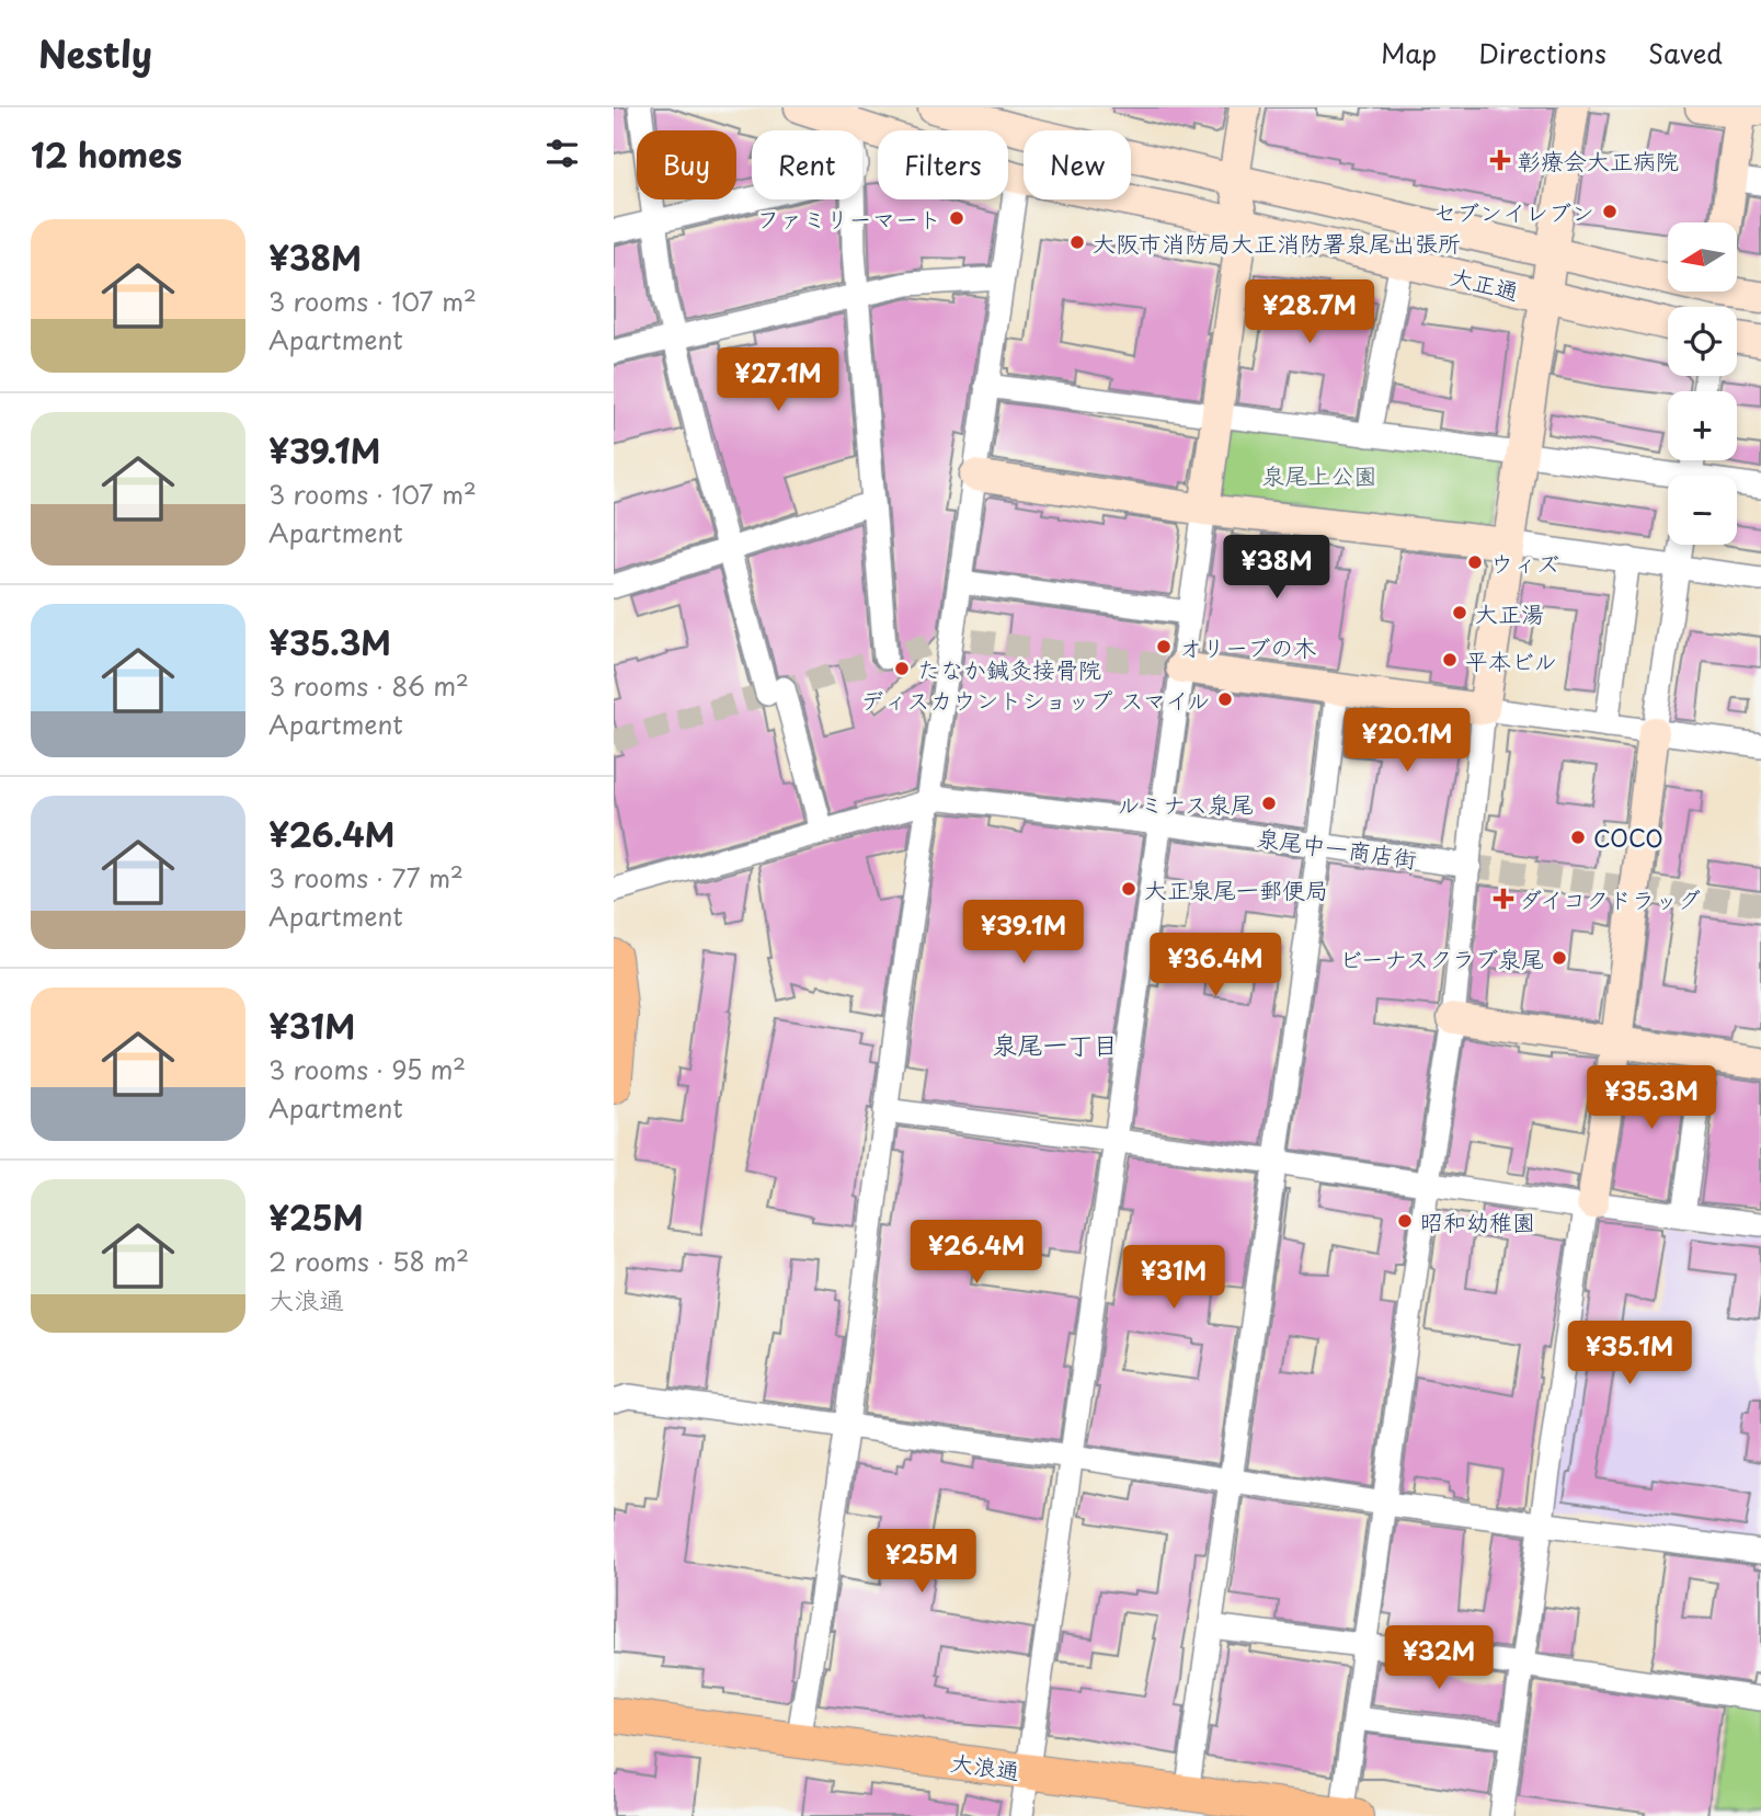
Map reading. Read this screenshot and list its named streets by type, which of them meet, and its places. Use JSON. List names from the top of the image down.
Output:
{
  "streets": {
    "main road": ["大浪通"],
    "street": ["大正通", "泉尾中一商店街"]
  },
  "districts": ["泉尾一丁目"],
  "parks": ["泉尾上公園"],
  "places": {
    "health": ["彰療会大正病院", "ダイコクドラッグ"],
    "other": [
      "セブンイレブン",
      "ファミリーマート",
      "大阪市消防局大正消防署泉尾出張所",
      "ウィズ",
      "大正湯",
      "オリーブの木",
      "平本ビル",
      "たなか鍼灸接骨院",
      "ディスカウントショップ スマイル",
      "ルミナス泉尾",
      "COCO",
      "大正泉尾一郵便局",
      "ビーナスクラブ泉尾",
      "昭和幼稚園"
    ]
  },
  "north": "left",
  "page": {
    "header": "Nestly",
    "nav": ["Map", "Directions", "Saved"],
    "heading": "12 homes",
    "chip": [
      "Buy",
      "Rent",
      "Filters",
      "New"
    ],
    "list": [
      {
        "name": "¥38M",
        "note": "3 rooms · 107 m² · Apartment"
      },
      {
        "name": "¥39.1M",
        "note": "3 rooms · 107 m² · Apartment"
      },
      {
        "name": "¥35.3M",
        "note": "3 rooms · 86 m² · Apartment"
      },
      {
        "name": "¥26.4M",
        "note": "3 rooms · 77 m² · Apartment"
      },
      {
        "name": "¥31M",
        "note": "3 rooms · 95 m² · Apartment"
      },
      {
        "name": "¥25M",
        "note": "2 rooms · 58 m² · 大浪通"
      }
    ],
    "map_buttons": ["+", "−"],
    "price": [
      "¥28.7M",
      "¥27.1M",
      "¥38M",
      "¥20.1M",
      "¥39.1M",
      "¥36.4M",
      "¥35.3M",
      "¥26.4M",
      "¥31M",
      "¥35.1M",
      "¥25M",
      "¥32M"
    ]
  }
}
